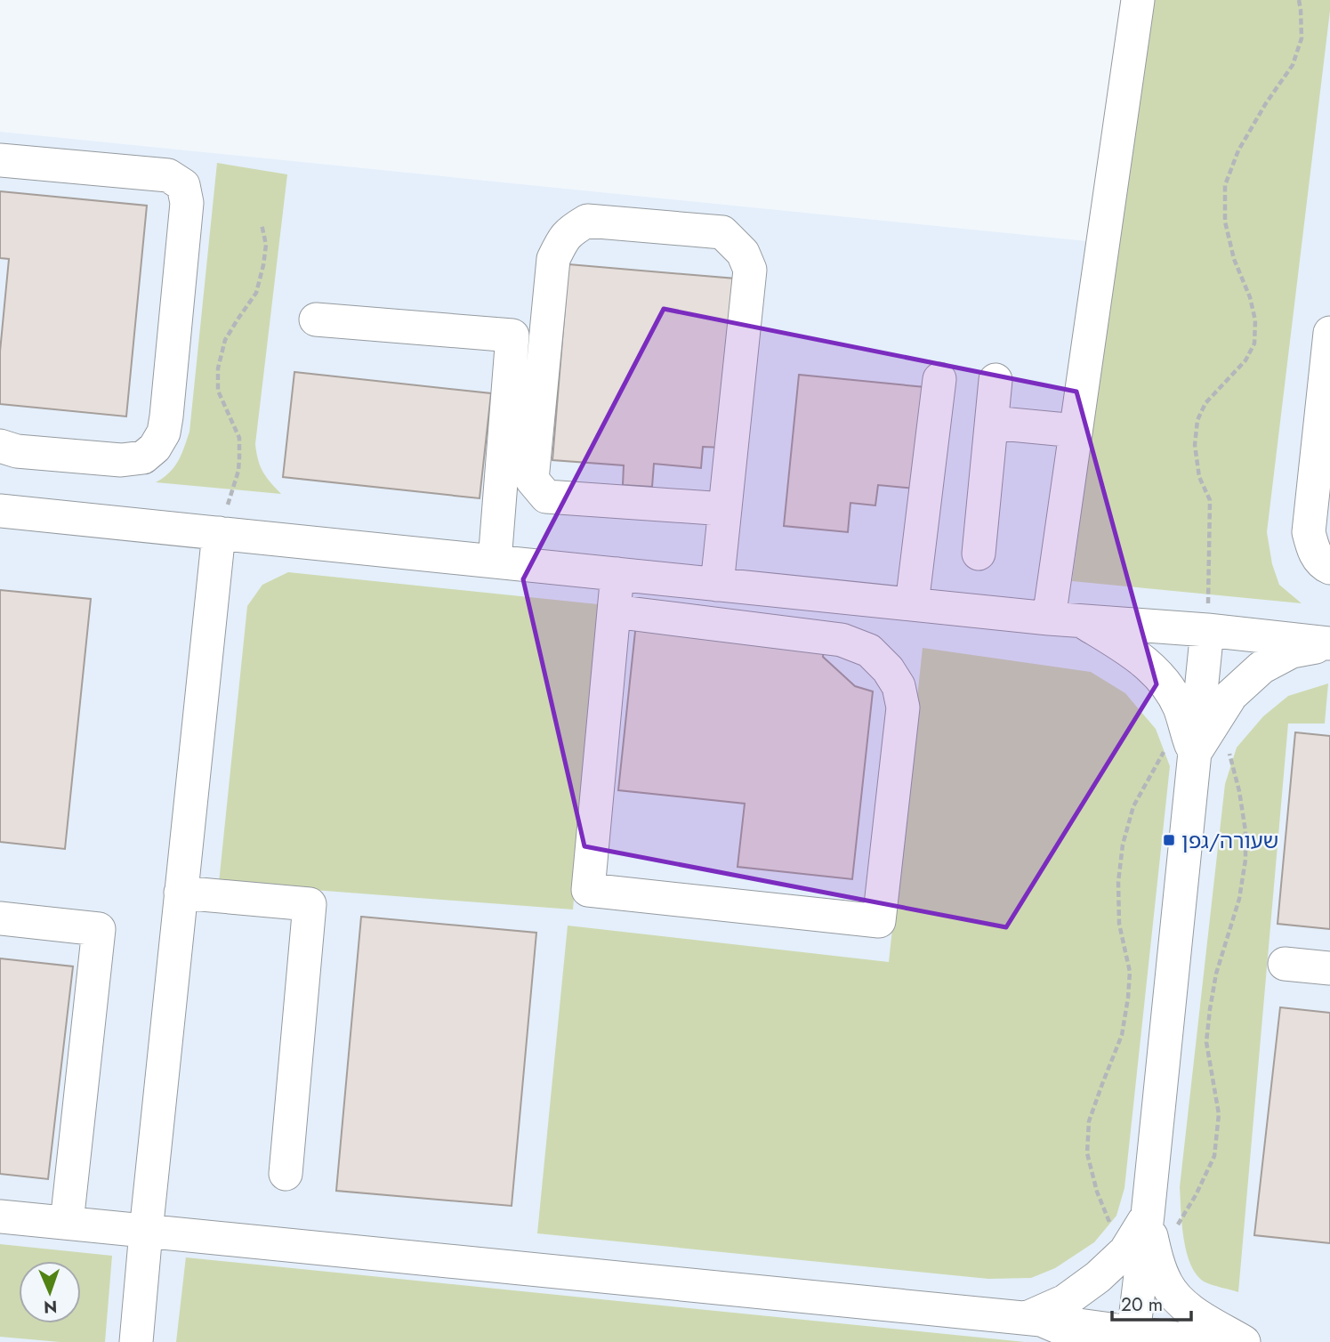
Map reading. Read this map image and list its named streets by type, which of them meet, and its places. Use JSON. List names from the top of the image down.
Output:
{
  "places": {
    "transit": ["שעורה/גפן"]
  },
  "scale_bar": "20 m",
  "north": "bottom"
}
